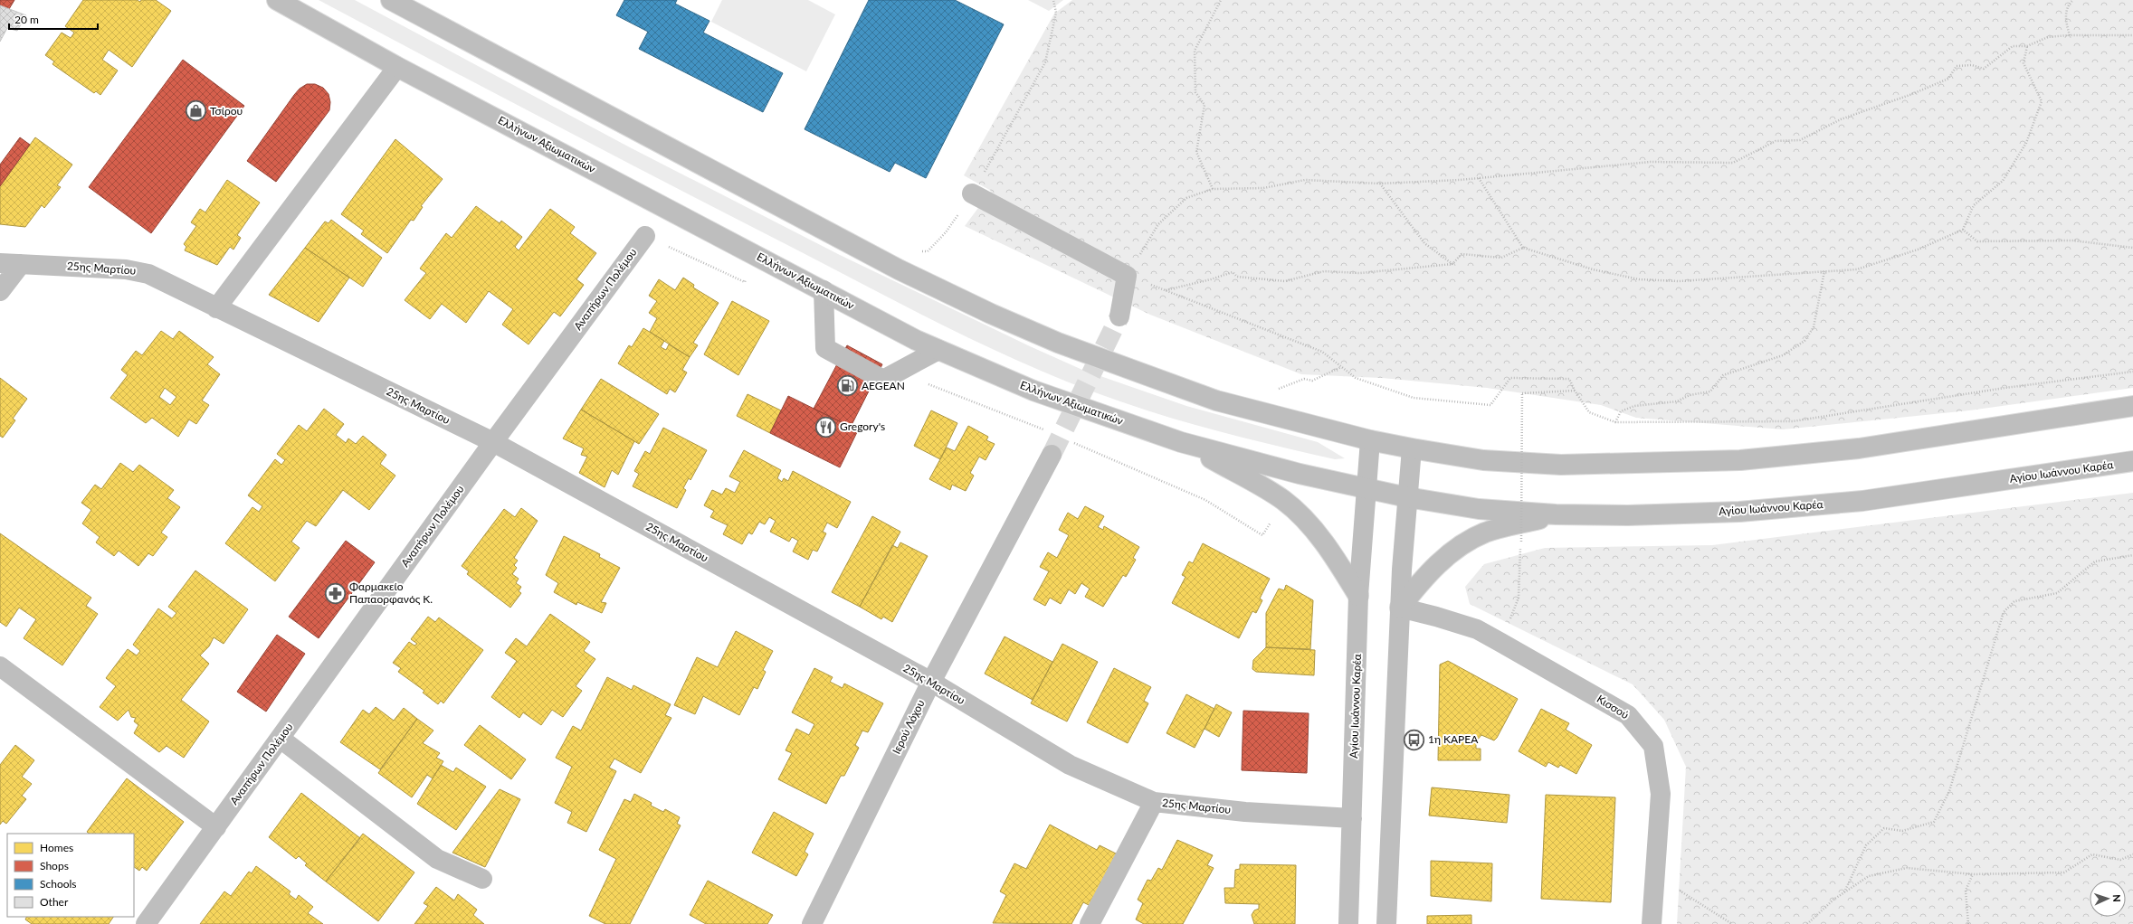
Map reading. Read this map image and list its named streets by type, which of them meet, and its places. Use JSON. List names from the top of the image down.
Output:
{
  "streets": {
    "street": [
      "Ελλήνων Αξιωματικών",
      "25ης Μαρτίου",
      "Αναπήρων Πολέμου",
      "Αγίου Ιωάννου Καρέα",
      "Κισσού",
      "Ιερού Λόχου"
    ]
  },
  "crossings": [
    ["Ελλήνων Αξιωματικών", "Αγίου Ιωάννου Καρέα"],
    ["25ης Μαρτίου", "Αναπήρων Πολέμου"],
    ["25ης Μαρτίου", "Αγίου Ιωάννου Καρέα"],
    ["25ης Μαρτίου", "Ιερού Λόχου"]
  ],
  "places": {
    "shop": ["Τσίρου"],
    "fuel station": ["AEGEAN"],
    "restaurant": ["Gregory's"],
    "pharmacy": ["Φαρμακείο Παπαορφανός Κ."],
    "bus stop": ["1η ΚΑΡΕΑ"]
  },
  "legend": [
    "Homes",
    "Shops",
    "Schools",
    "Other"
  ],
  "scale_bar": "20 m",
  "north": "right"
}
